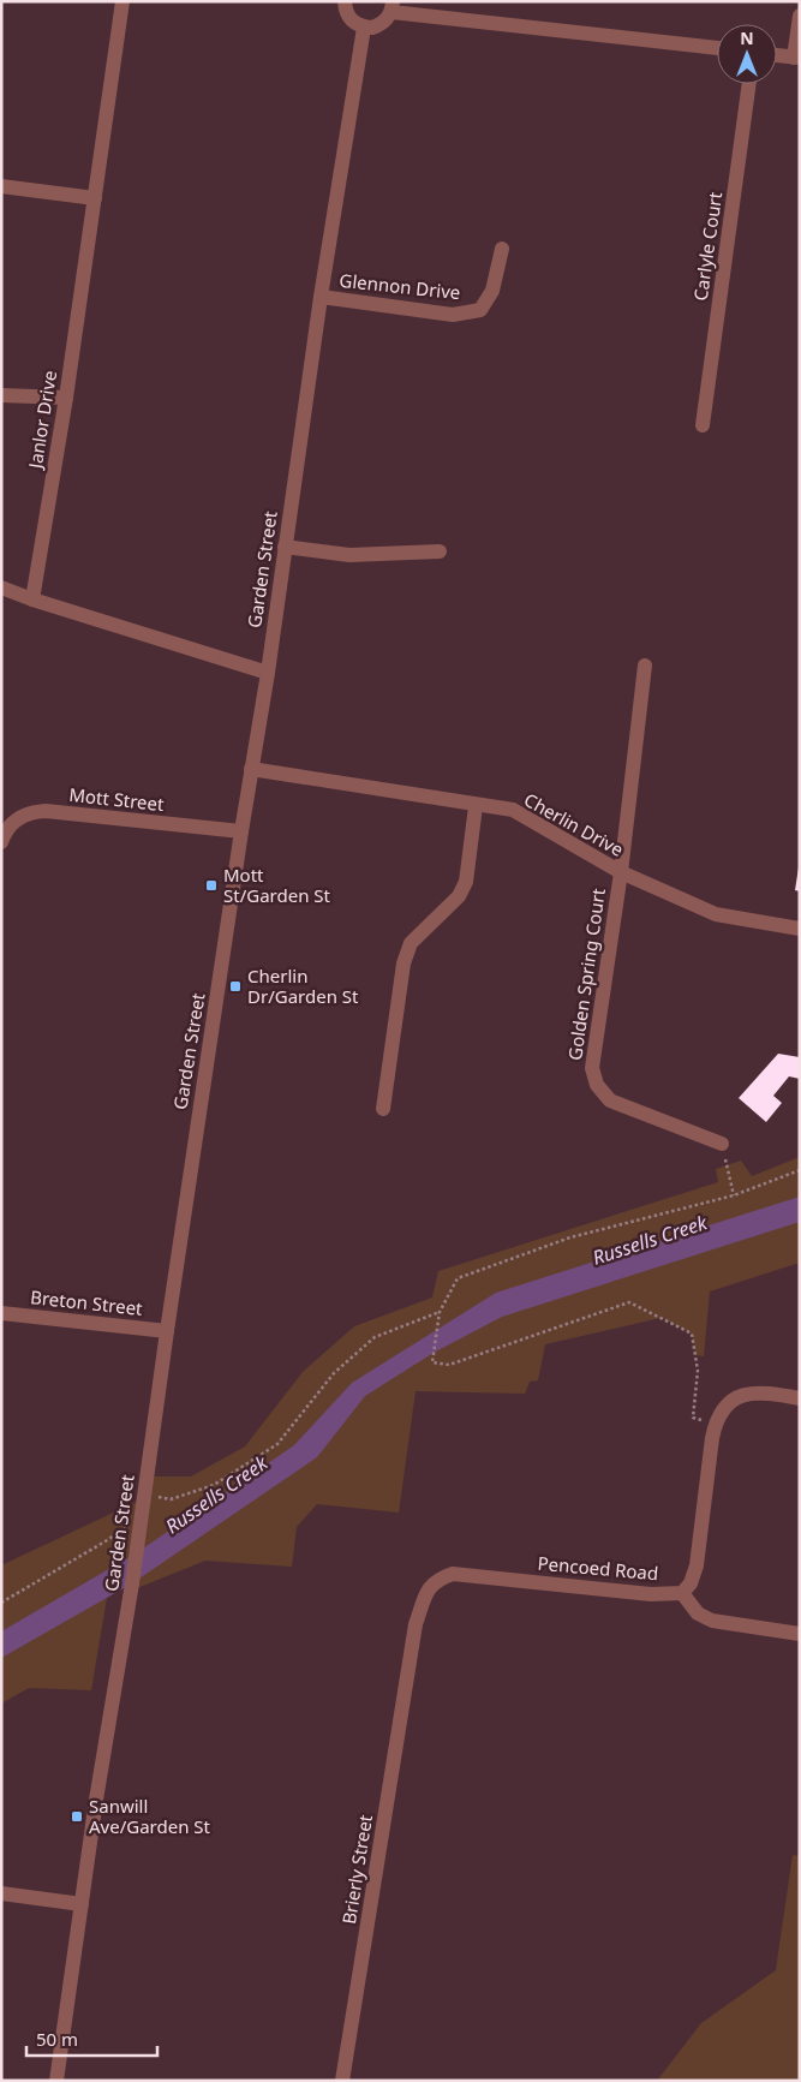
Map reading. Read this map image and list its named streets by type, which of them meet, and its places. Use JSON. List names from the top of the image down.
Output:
{
  "streets": {
    "street": [
      "Carlyle Court",
      "Glennon Drive",
      "Janlor Drive",
      "Garden Street",
      "Mott Street",
      "Cherlin Drive",
      "Golden Spring Court",
      "Breton Street",
      "Pencoed Road",
      "Brierly Street"
    ]
  },
  "crossings": [
    ["Glennon Drive", "Garden Street"],
    ["Garden Street", "Mott Street"],
    ["Garden Street", "Cherlin Drive"],
    ["Garden Street", "Breton Street"],
    ["Cherlin Drive", "Golden Spring Court"],
    ["Pencoed Road", "Brierly Street"]
  ],
  "water": ["Russells Creek"],
  "places": {
    "transit": ["Mott St/Garden St", "Cherlin Dr/Garden St", "Sanwill Ave/Garden St"]
  },
  "scale_bar": "50 m",
  "north": "top"
}
